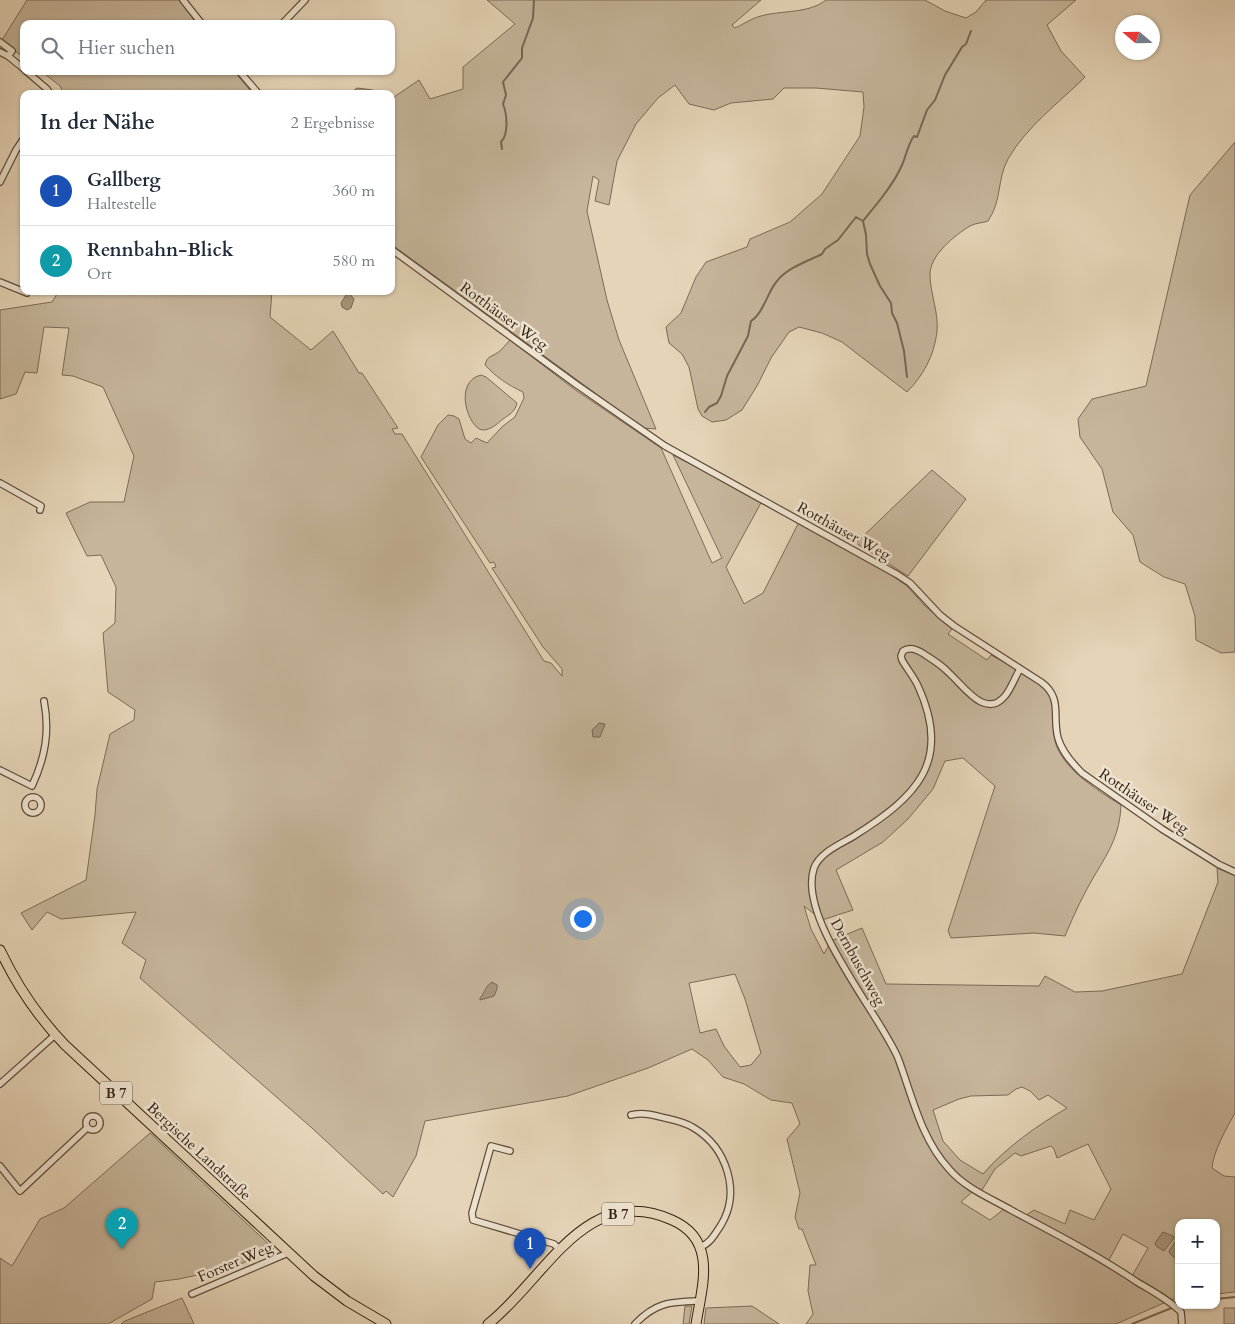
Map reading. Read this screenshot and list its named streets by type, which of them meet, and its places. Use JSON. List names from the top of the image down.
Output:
{
  "streets": {
    "main road": ["B 7", "Bergische Landstraße"],
    "street": ["Rotthäuser Weg", "Dernbuschweg", "Forster Weg"]
  },
  "crossings": [
    ["Rotthäuser Weg", "Dernbuschweg"],
    ["Bergische Landstraße", "Forster Weg"]
  ],
  "north": "left",
  "page": {
    "search": "Hier suchen",
    "heading": ["In der Nähe", "2 Ergebnisse"],
    "list": [
      {
        "mark": "1",
        "name": "Gallberg",
        "note": "Haltestelle",
        "value": "360 m"
      },
      {
        "mark": "2",
        "name": "Rennbahn-Blick",
        "note": "Ort",
        "value": "580 m"
      }
    ],
    "pins": ["2", "1"],
    "map_buttons": ["+", "−"]
  }
}
